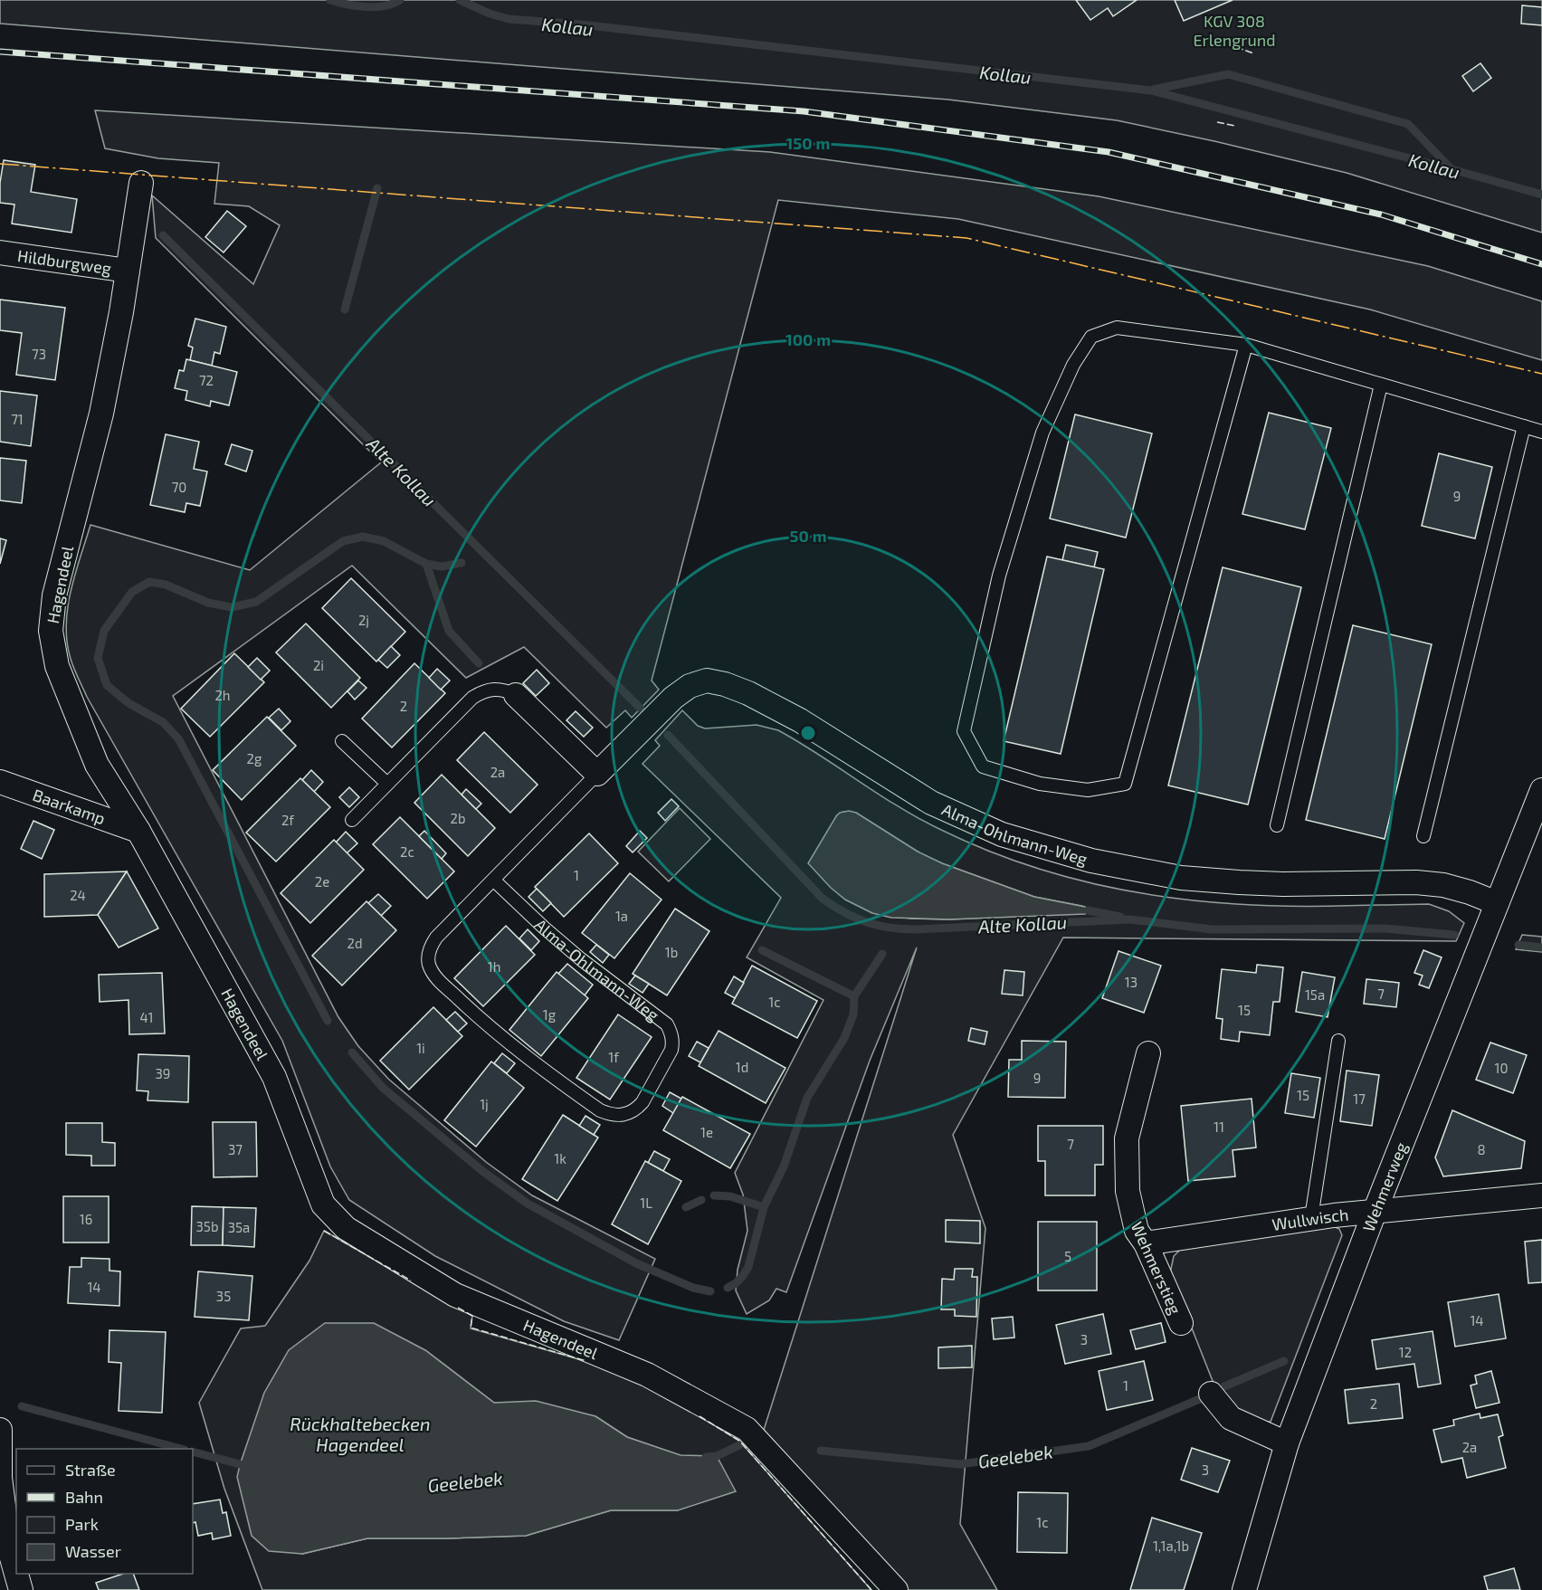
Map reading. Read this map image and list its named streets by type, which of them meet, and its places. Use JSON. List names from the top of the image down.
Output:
{
  "streets": {
    "street": [
      "Hildburgweg",
      "Hagendeel",
      "Baarkamp",
      "Alma-Ohlmann-Weg",
      "Wehmerweg",
      "Wullwisch",
      "Wehmerstieg"
    ]
  },
  "crossings": [
    ["Hildburgweg", "Hagendeel"],
    ["Hagendeel", "Baarkamp"],
    ["Alma-Ohlmann-Weg", "Wehmerweg"],
    ["Wehmerweg", "Wullwisch"],
    ["Wullwisch", "Wehmerstieg"]
  ],
  "water": [
    "Kollau",
    "Alte Kollau",
    "Rückhaltebecken Hagendeel",
    "Geelebek"
  ],
  "parks": ["KGV 308 Erlengrund"],
  "house_numbers": [
    "73",
    "72",
    "71",
    "70",
    "9",
    "2j",
    "2i",
    "2h",
    "2",
    "2g",
    "2a",
    "2b",
    "2f",
    "2c",
    "1",
    "2e",
    "24",
    "1a",
    "2d",
    "1b",
    "1h",
    "13",
    "7",
    "15a",
    "1c",
    "15",
    "1g",
    "41",
    "1i",
    "1f",
    "1d",
    "10",
    "39",
    "9",
    "15",
    "17",
    "1j",
    "11",
    "1e",
    "7",
    "37",
    "8",
    "1k",
    "1L",
    "16",
    "35b",
    "35a",
    "5",
    "14",
    "35",
    "14",
    "3",
    "12",
    "1",
    "2",
    "2a",
    "3",
    "1c",
    "1,1a,1b"
  ],
  "legend": [
    "Straße",
    "Bahn",
    "Park",
    "Wasser"
  ],
  "rings": ["150 m", "100 m", "50 m"]
}
